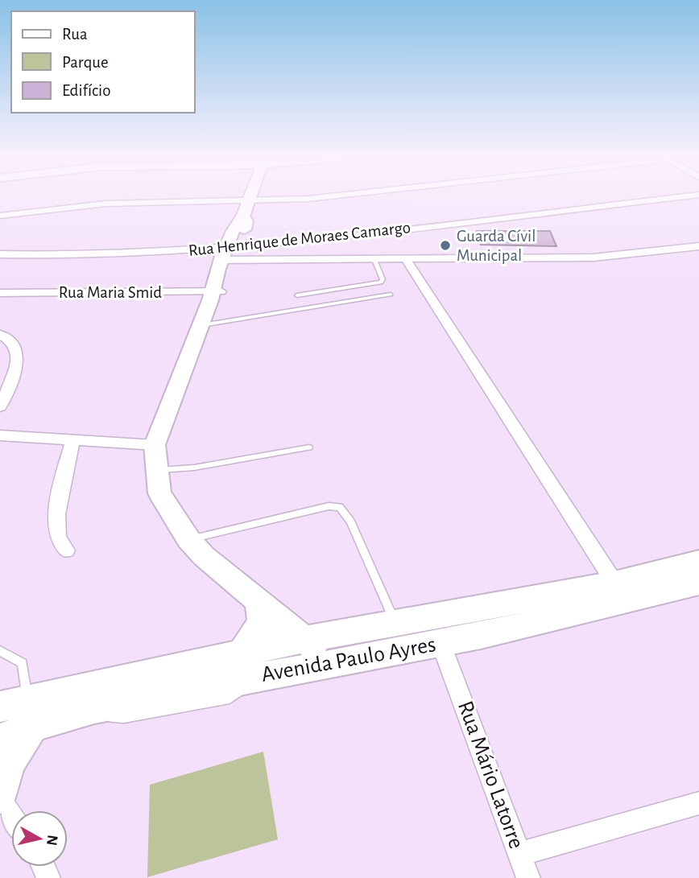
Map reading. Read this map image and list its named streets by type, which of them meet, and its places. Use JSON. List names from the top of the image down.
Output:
{
  "streets": {
    "main road": ["Avenida Paulo Ayres"],
    "street": ["Rua Henrique de Moraes Camargo", "Rua Maria Smid", "Rua Mário Latorre"]
  },
  "crossings": [
    ["Avenida Paulo Ayres", "Rua Mário Latorre"]
  ],
  "places": ["Guarda Cívil Municipal"],
  "legend": ["Rua", "Parque", "Edifício"],
  "north": "right"
}
